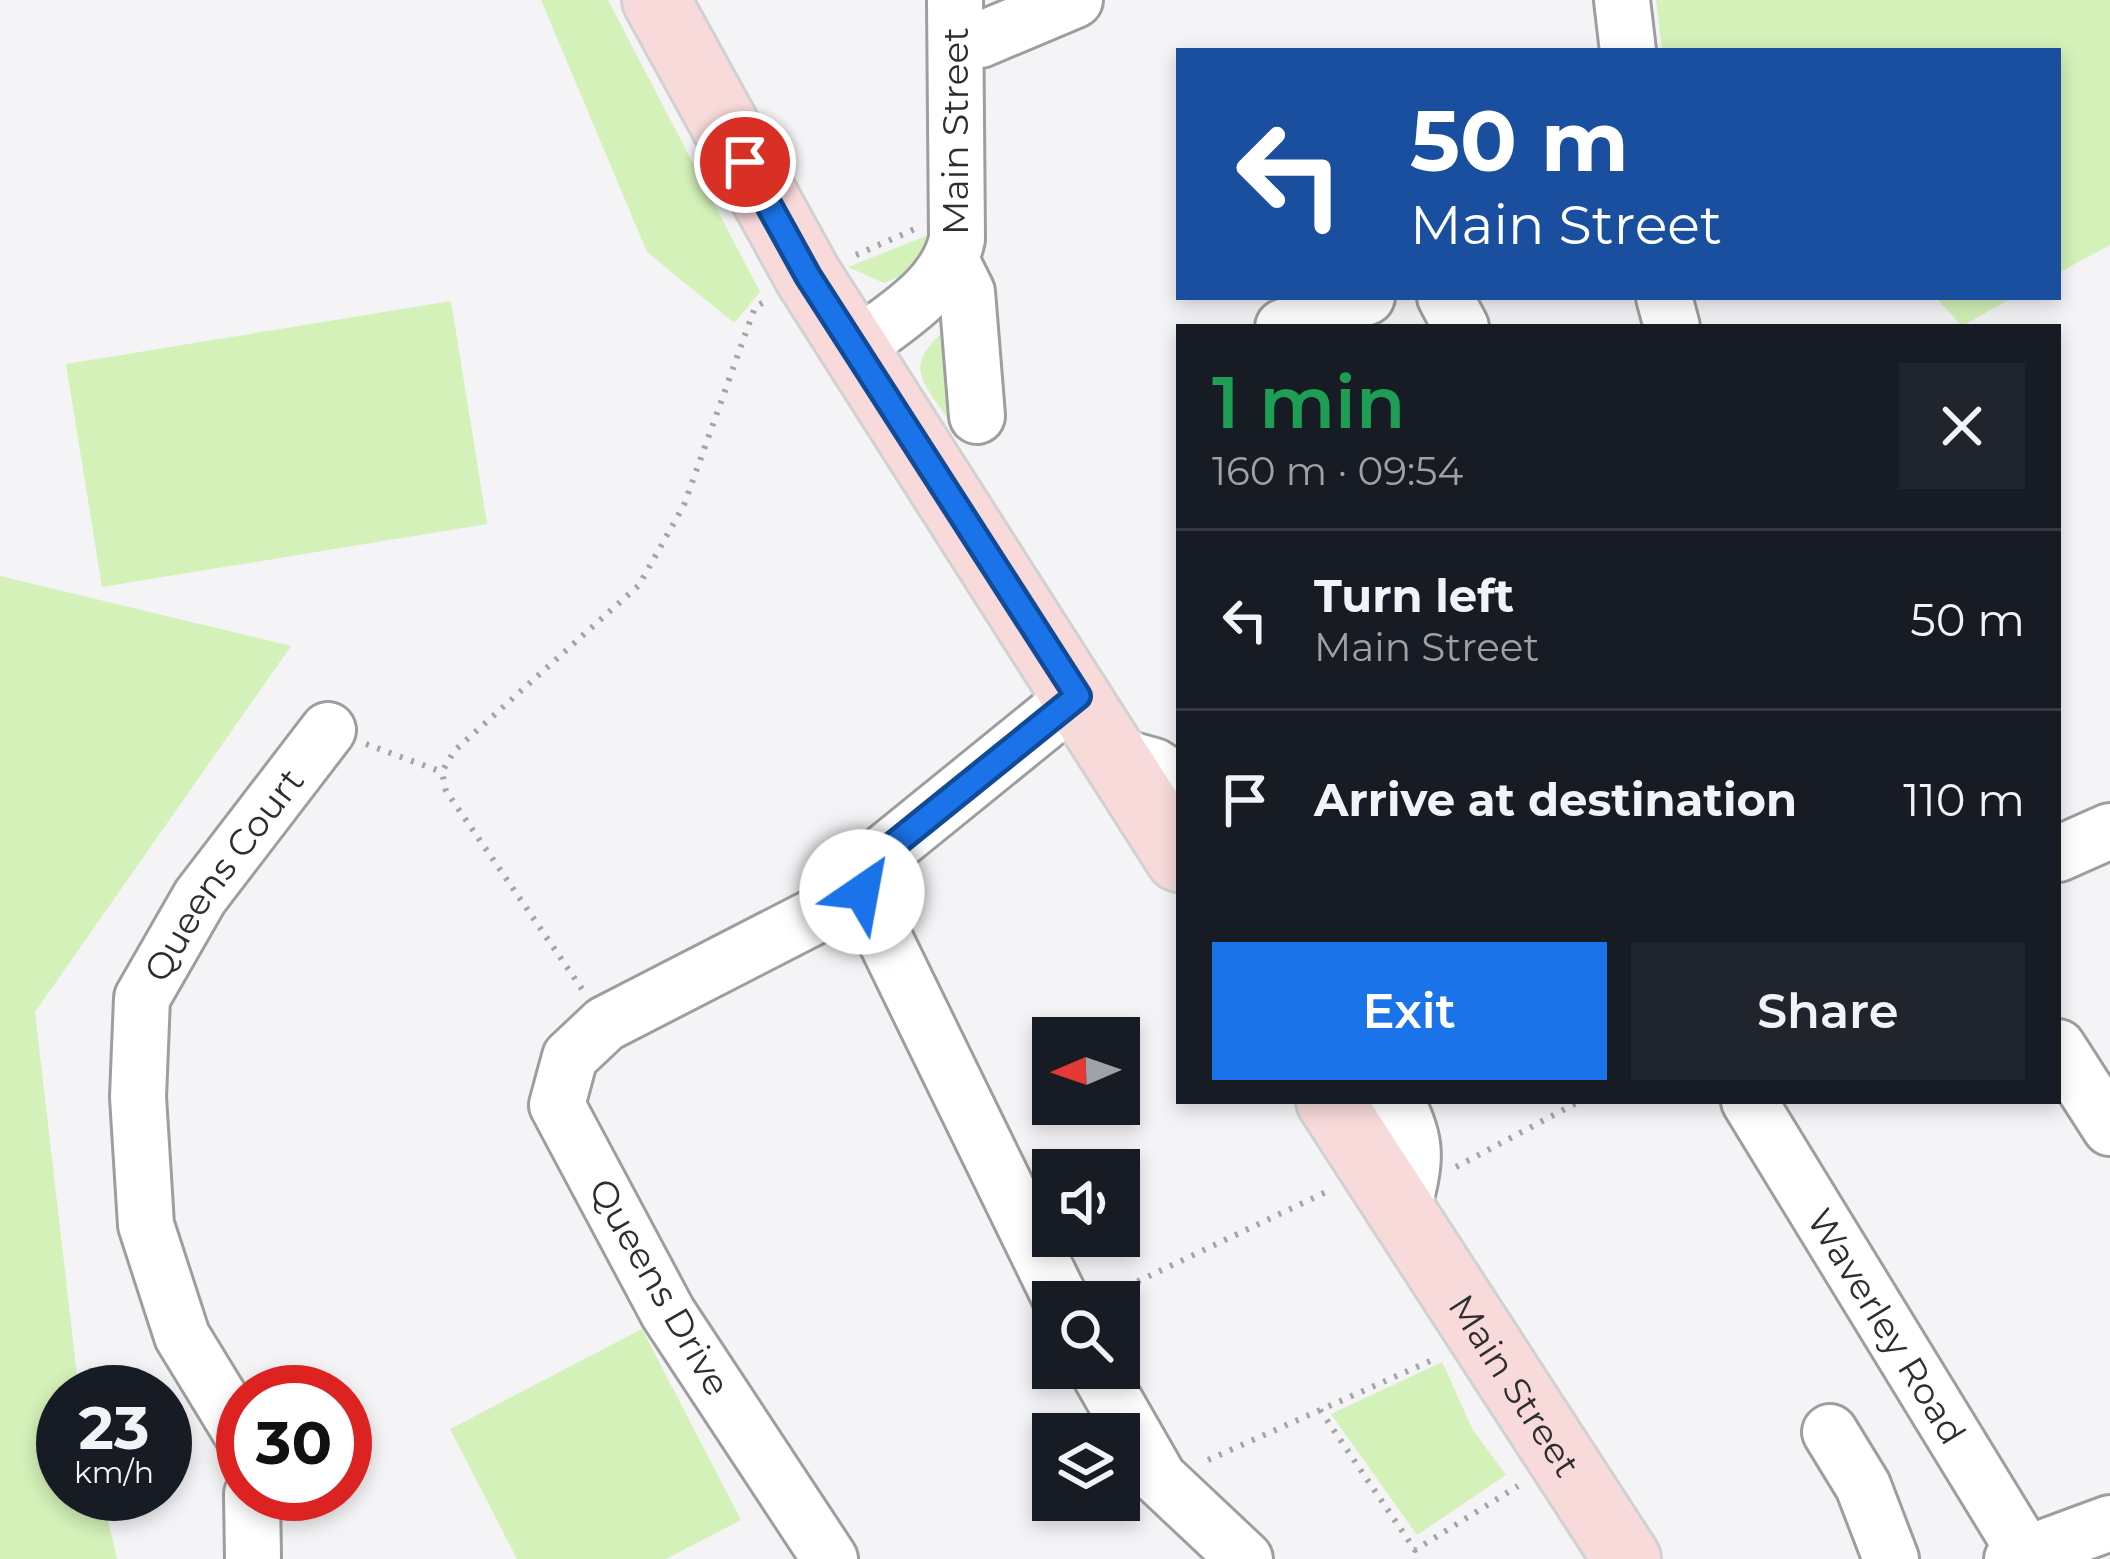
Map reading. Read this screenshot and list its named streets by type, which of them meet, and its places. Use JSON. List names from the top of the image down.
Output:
{
  "streets": {
    "main road": ["Main Street"],
    "street": ["Queens Court", "Queens Drive", "Waverley Road"]
  },
  "north": "left",
  "page": {
    "turn": ["50 m", "Main Street"],
    "heading": ["1 min", "160 m · 09:54"],
    "list": [
      {
        "name": "Turn left",
        "note": "Main Street",
        "value": "50 m"
      },
      {
        "name": "Arrive at destination",
        "value": "110 m"
      }
    ],
    "buttons": ["Exit", "Share"],
    "speed": "23 km/h",
    "limit": "30"
  }
}
